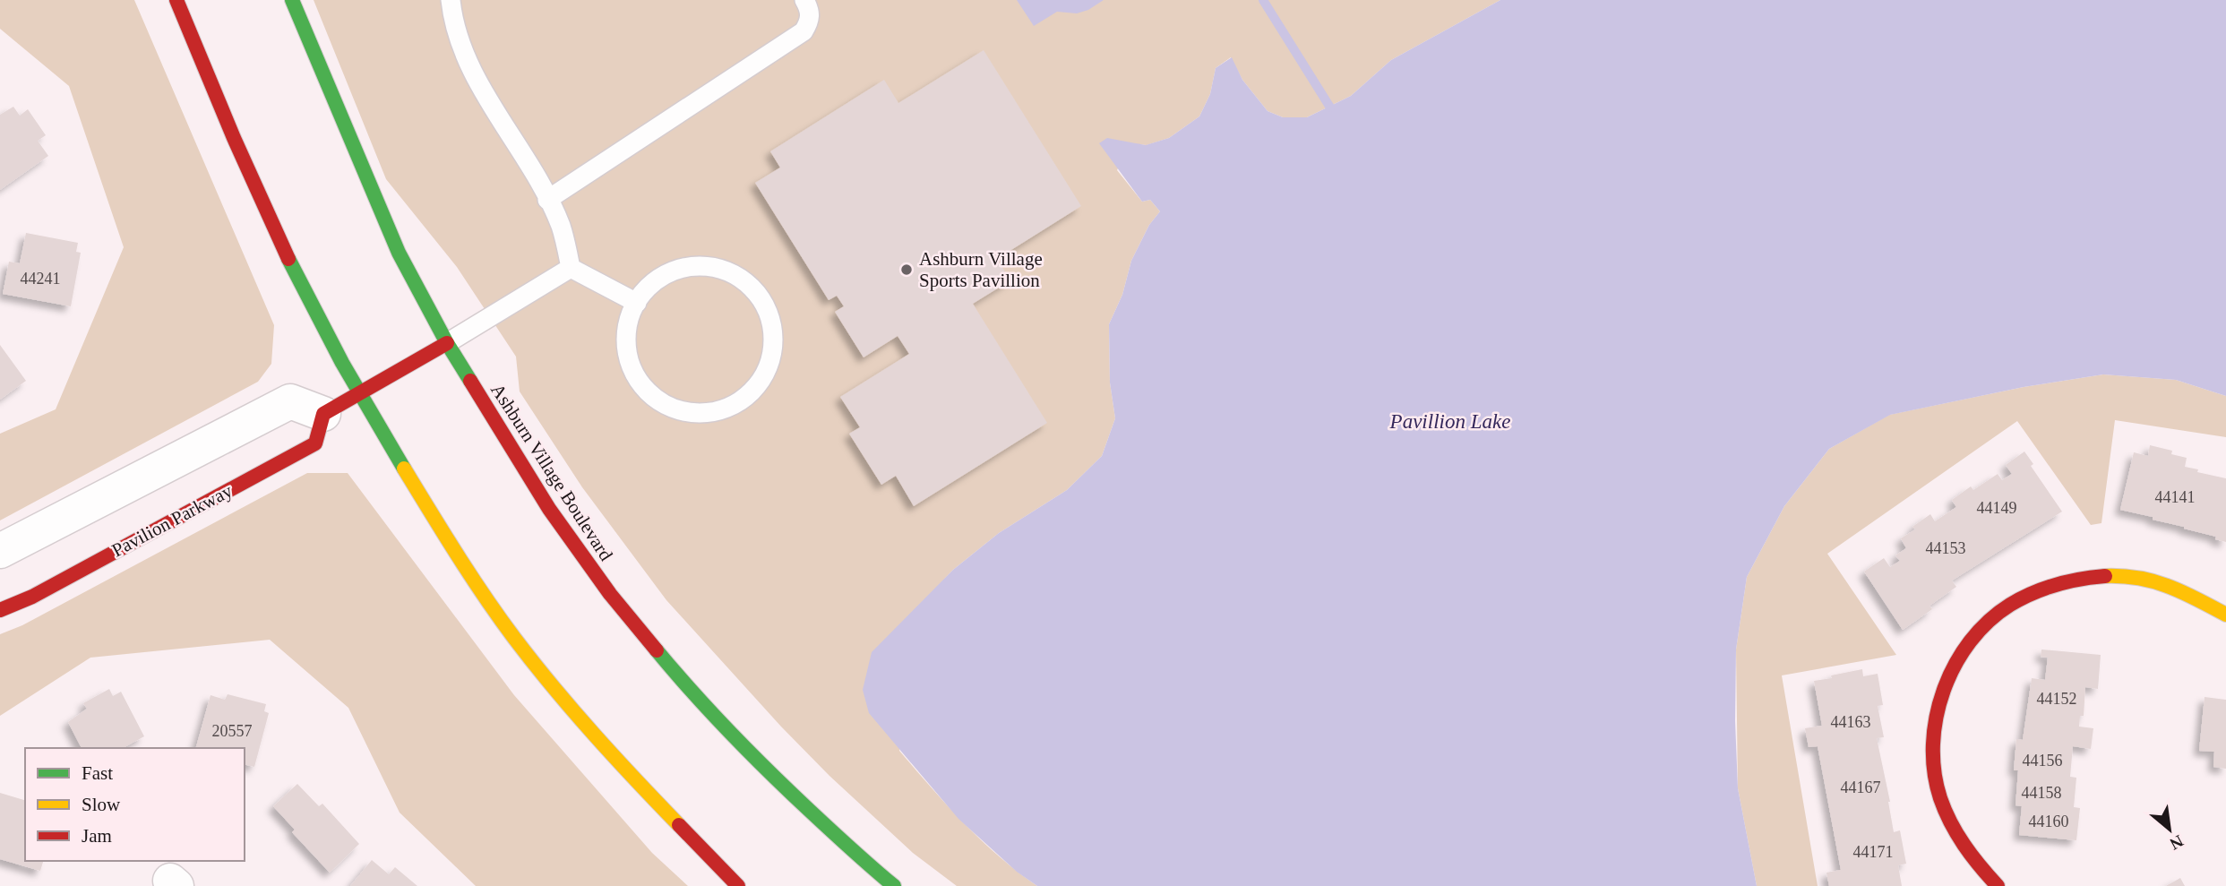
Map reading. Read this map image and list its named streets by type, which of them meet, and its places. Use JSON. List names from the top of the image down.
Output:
{
  "streets": {
    "main road": ["Ashburn Village Boulevard", "Pavilion Parkway"]
  },
  "water": ["Pavillion Lake"],
  "places": ["Ashburn Village Sports Pavillion"],
  "house_numbers": [
    "44241",
    "44141",
    "44149",
    "44153",
    "44152",
    "44163",
    "20557",
    "44156",
    "44167",
    "44158",
    "44160",
    "44171"
  ],
  "legend": ["Fast", "Slow", "Jam"],
  "north": "bottom right"
}
